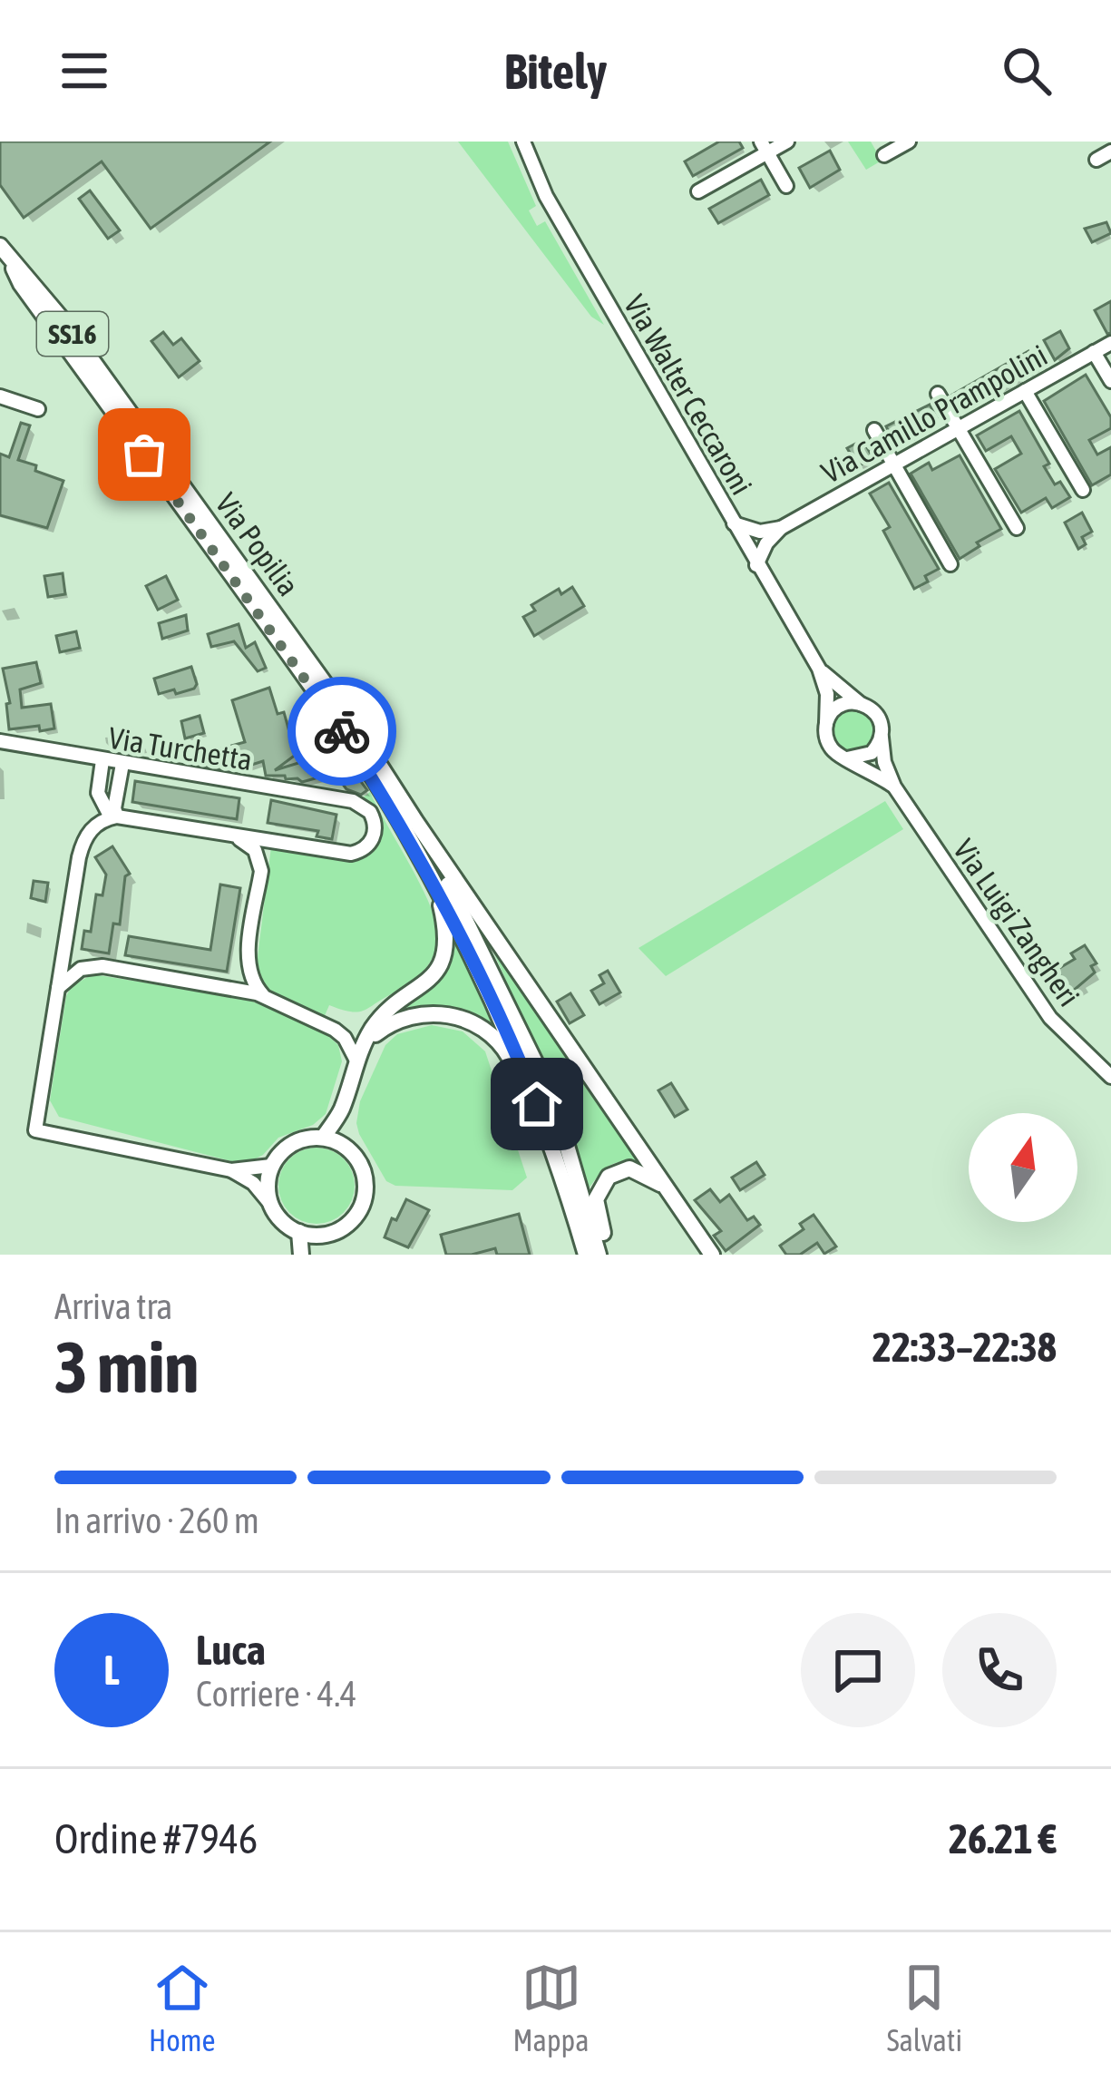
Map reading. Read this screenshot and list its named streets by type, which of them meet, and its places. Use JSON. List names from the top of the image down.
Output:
{
  "streets": {
    "main road": ["SS16", "Via Popilia"],
    "street": [
      "Via Walter Ceccaroni",
      "Via Camillo Prampolini",
      "Via Turchetta",
      "Via Luigi Zangheri"
    ]
  },
  "crossings": [
    ["SS16", "Via Popilia"],
    ["Via Walter Ceccaroni", "Via Camillo Prampolini"],
    ["Via Walter Ceccaroni", "Via Luigi Zangheri"]
  ],
  "north": "top",
  "page": {
    "header": "Bitely",
    "heading": ["3 min", "Arriva tra", "22:33–22:38"],
    "panel": [
      "Luca",
      "Corriere · 4.4",
      "Ordine #7946",
      "26.21 €"
    ],
    "bar": "In arrivo · 260 m",
    "round": "L",
    "tabs": ["Home", "Mappa", "Salvati"]
  }
}
